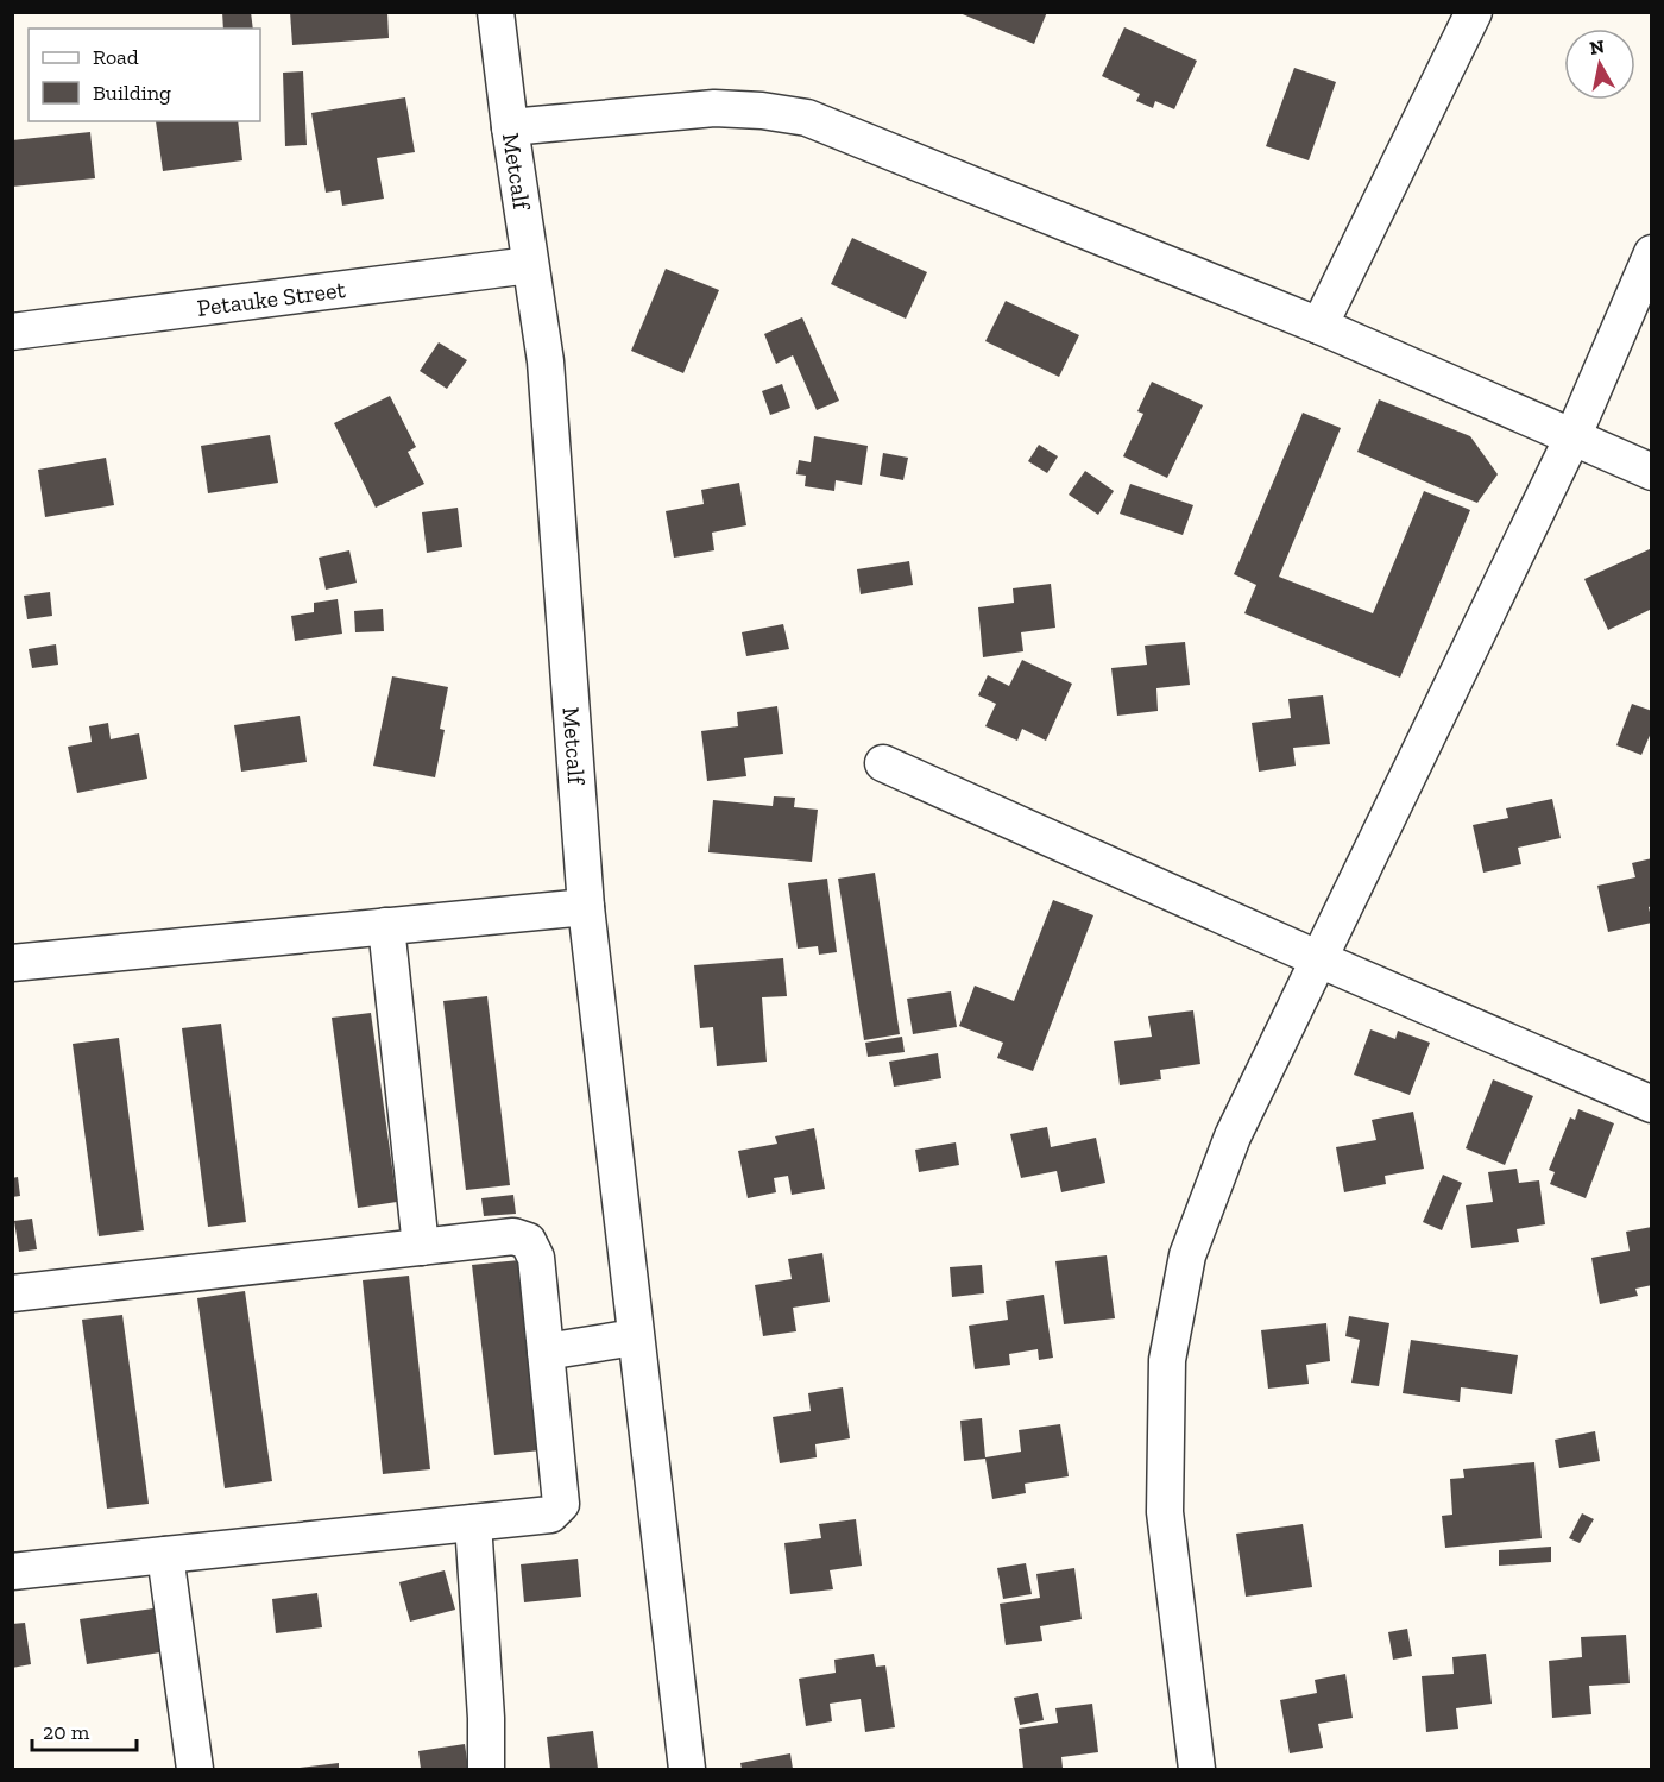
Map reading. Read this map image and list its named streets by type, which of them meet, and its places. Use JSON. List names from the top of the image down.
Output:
{
  "streets": {
    "street": ["Metcalf", "Petauke Street"]
  },
  "crossings": [
    ["Metcalf", "Petauke Street"]
  ],
  "legend": ["Road", "Building"],
  "scale_bar": "20 m",
  "north": "top"
}
